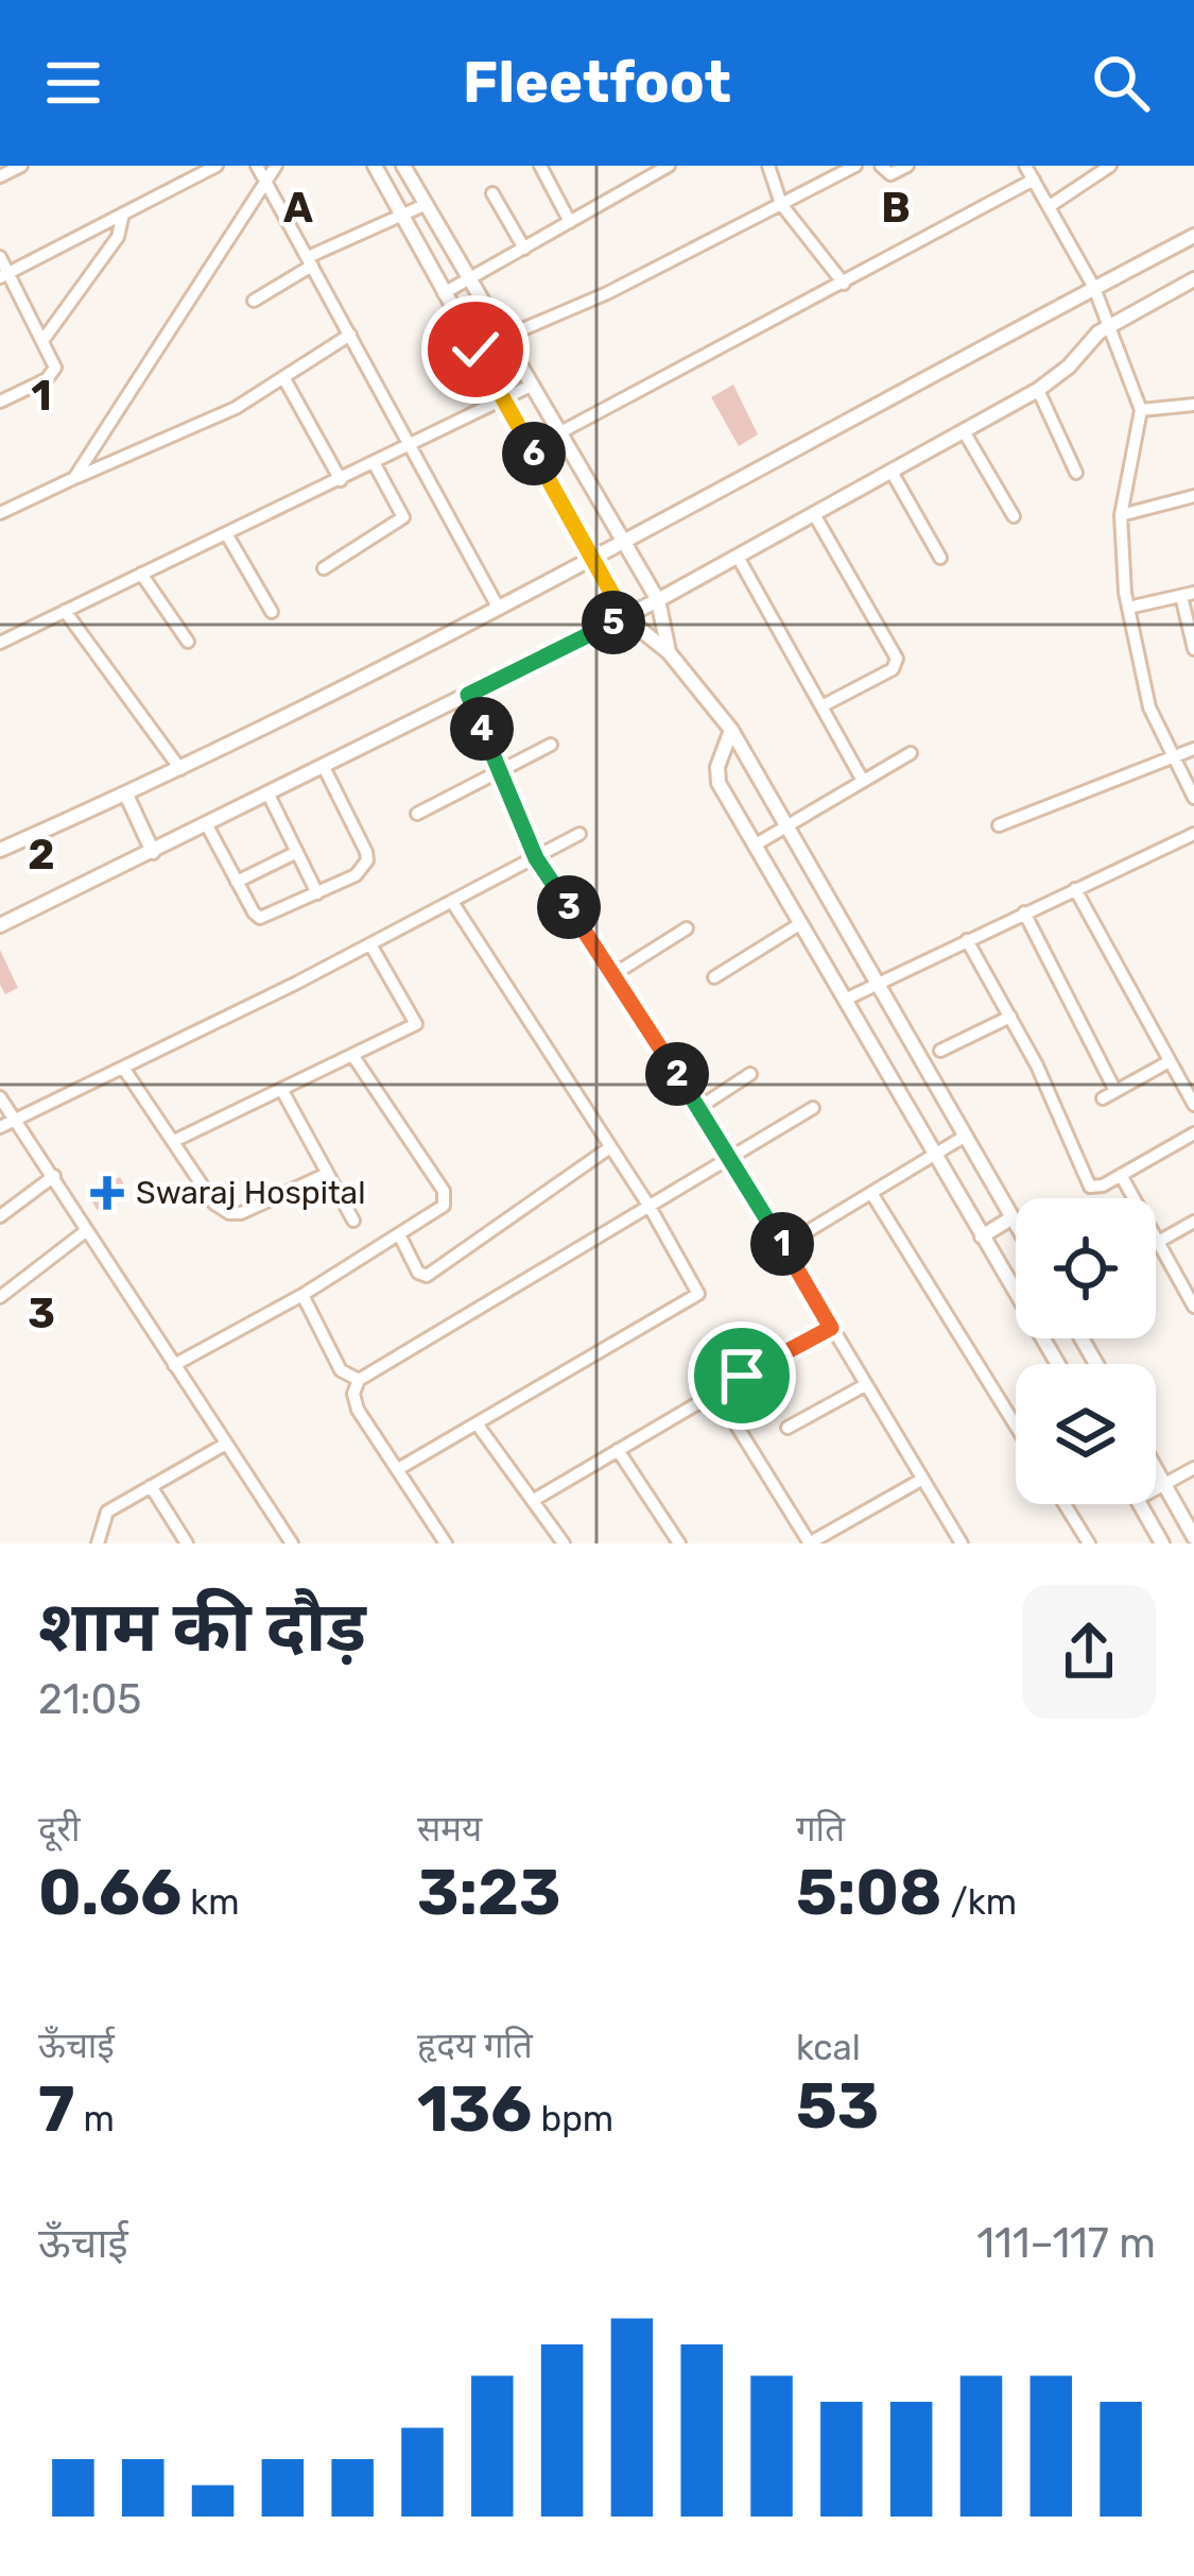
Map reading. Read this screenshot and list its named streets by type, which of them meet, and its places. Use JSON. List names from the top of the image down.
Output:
{
  "places": {
    "health": ["Swaraj Hospital"]
  },
  "page": {
    "header": "Fleetfoot",
    "pins": [
      "6",
      "5",
      "4",
      "3",
      "2",
      "1"
    ],
    "heading": ["शाम की दौड़", "21:05"],
    "stats": [
      ["दूरी", "0.66 km"],
      ["समय", "3:23"],
      ["गति", "5:08 /km"],
      ["ऊँचाई", "7 m"],
      ["हृदय गति", "136 bpm"],
      ["kcal", "53"]
    ],
    "chart": ["ऊँचाई", "111–117 m"]
  },
  "grid": {
    "columns": ["A", "B"],
    "rows": ["1", "2", "3"]
  }
}
